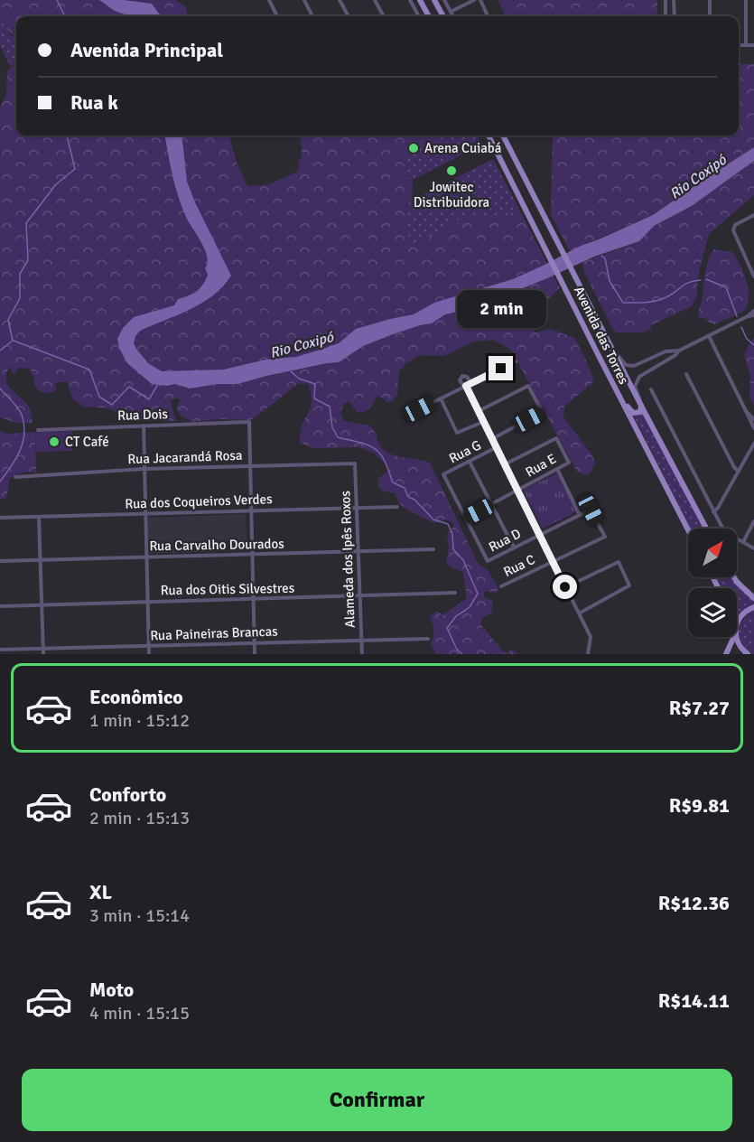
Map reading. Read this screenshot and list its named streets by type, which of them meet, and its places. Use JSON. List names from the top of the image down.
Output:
{
  "streets": {
    "main road": ["Avenida das Torres"],
    "street": [
      "Rua Dois",
      "Rua G",
      "Rua Jacarandá Rosa",
      "Rua E",
      "Rua dos Coqueiros Verdes",
      "Rua D",
      "Rua Carvalho Dourados",
      "Alameda dos Ipês Roxos",
      "Rua C",
      "Rua dos Oitis Silvestres",
      "Rua Paineiras Brancas"
    ]
  },
  "crossings": [
    ["Rua Dois", "Rua Jacarandá Rosa"],
    ["Rua G", "Rua E"],
    ["Rua G", "Rua D"],
    ["Rua Jacarandá Rosa", "Alameda dos Ipês Roxos"],
    ["Rua E", "Rua D"],
    ["Rua dos Coqueiros Verdes", "Alameda dos Ipês Roxos"],
    ["Rua D", "Rua C"],
    ["Rua Carvalho Dourados", "Alameda dos Ipês Roxos"],
    ["Alameda dos Ipês Roxos", "Rua dos Oitis Silvestres"],
    ["Alameda dos Ipês Roxos", "Rua Paineiras Brancas"]
  ],
  "water": ["Rio Coxipó"],
  "places": ["Arena Cuiabá", "Jowitec Distribuidora", "CT Café"],
  "north": "top right",
  "page": {
    "banner": ["Avenida Principal", "Rua k"],
    "bubble": "2 min",
    "list": [
      {
        "name": "Econômico",
        "note": "1 min · 15:12",
        "value": "R$7.27"
      },
      {
        "name": "Conforto",
        "note": "2 min · 15:13",
        "value": "R$9.81"
      },
      {
        "name": "XL",
        "note": "3 min · 15:14",
        "value": "R$12.36"
      },
      {
        "name": "Moto",
        "note": "4 min · 15:15",
        "value": "R$14.11"
      }
    ],
    "buttons": "Confirmar"
  }
}
